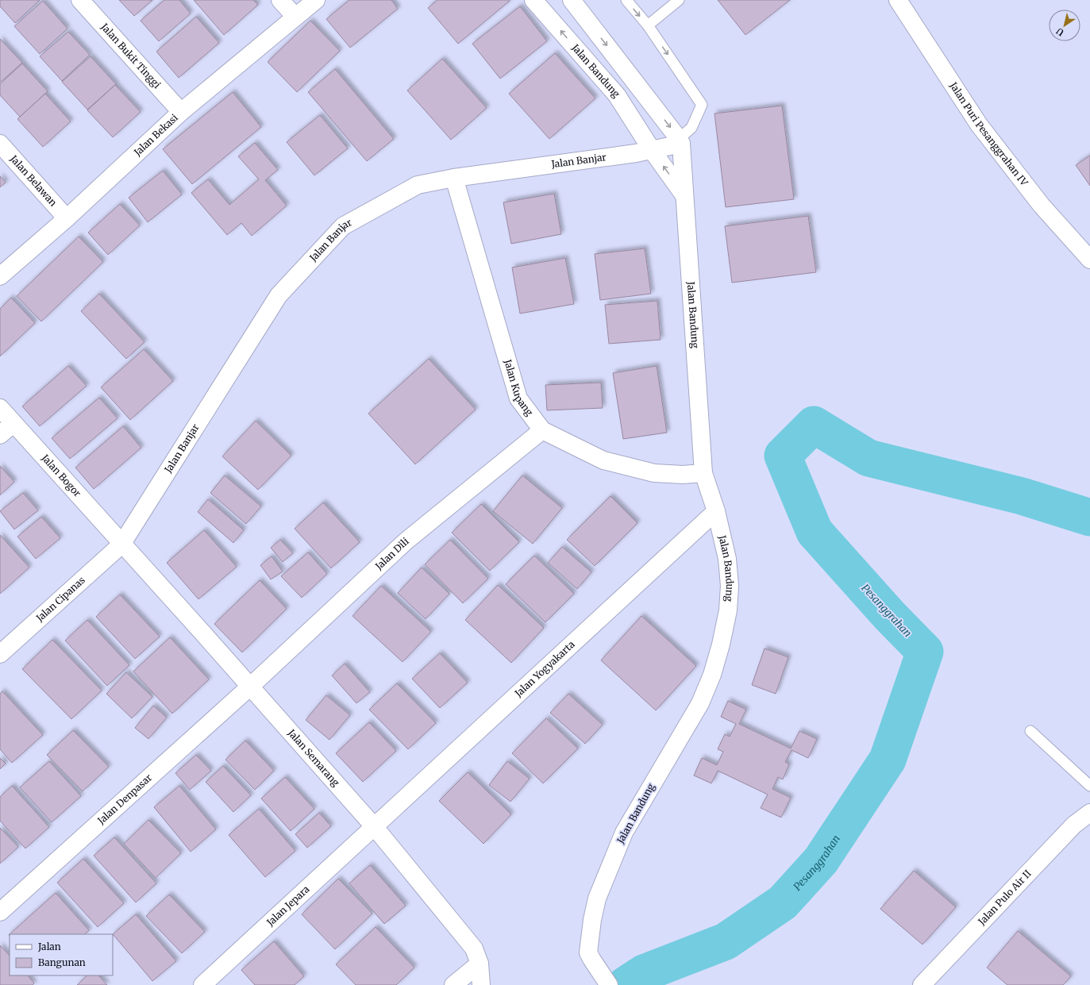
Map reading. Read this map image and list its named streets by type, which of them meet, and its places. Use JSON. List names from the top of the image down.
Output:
{
  "streets": {
    "street": [
      "Jalan Bukit Tinggi",
      "Jalan Bandung",
      "Jalan Puri Pesanggrahan IV",
      "Jalan Bekasi",
      "Jalan Banjar",
      "Jalan Belawan",
      "Jalan Kupang",
      "Jalan Bogor",
      "Jalan Dili",
      "Jalan Cipanas",
      "Jalan Yogyakarta",
      "Jalan Semarang",
      "Jalan Denpasar",
      "Jalan Pulo Air II",
      "Jalan Jepara"
    ]
  },
  "crossings": [
    ["Jalan Bukit Tinggi", "Jalan Bekasi"],
    ["Jalan Bandung", "Jalan Banjar"],
    ["Jalan Bandung", "Jalan Kupang"],
    ["Jalan Bandung", "Jalan Yogyakarta"],
    ["Jalan Bekasi", "Jalan Belawan"],
    ["Jalan Banjar", "Jalan Kupang"],
    ["Jalan Banjar", "Jalan Bogor"],
    ["Jalan Banjar", "Jalan Cipanas"],
    ["Jalan Banjar", "Jalan Semarang"],
    ["Jalan Kupang", "Jalan Dili"],
    ["Jalan Bogor", "Jalan Cipanas"],
    ["Jalan Bogor", "Jalan Semarang"],
    ["Jalan Dili", "Jalan Semarang"],
    ["Jalan Dili", "Jalan Denpasar"],
    ["Jalan Cipanas", "Jalan Semarang"],
    ["Jalan Yogyakarta", "Jalan Semarang"],
    ["Jalan Yogyakarta", "Jalan Jepara"],
    ["Jalan Semarang", "Jalan Denpasar"],
    ["Jalan Semarang", "Jalan Jepara"]
  ],
  "water": ["Pesanggrahan"],
  "legend": ["Jalan", "Bangunan"],
  "north": "bottom left"
}
